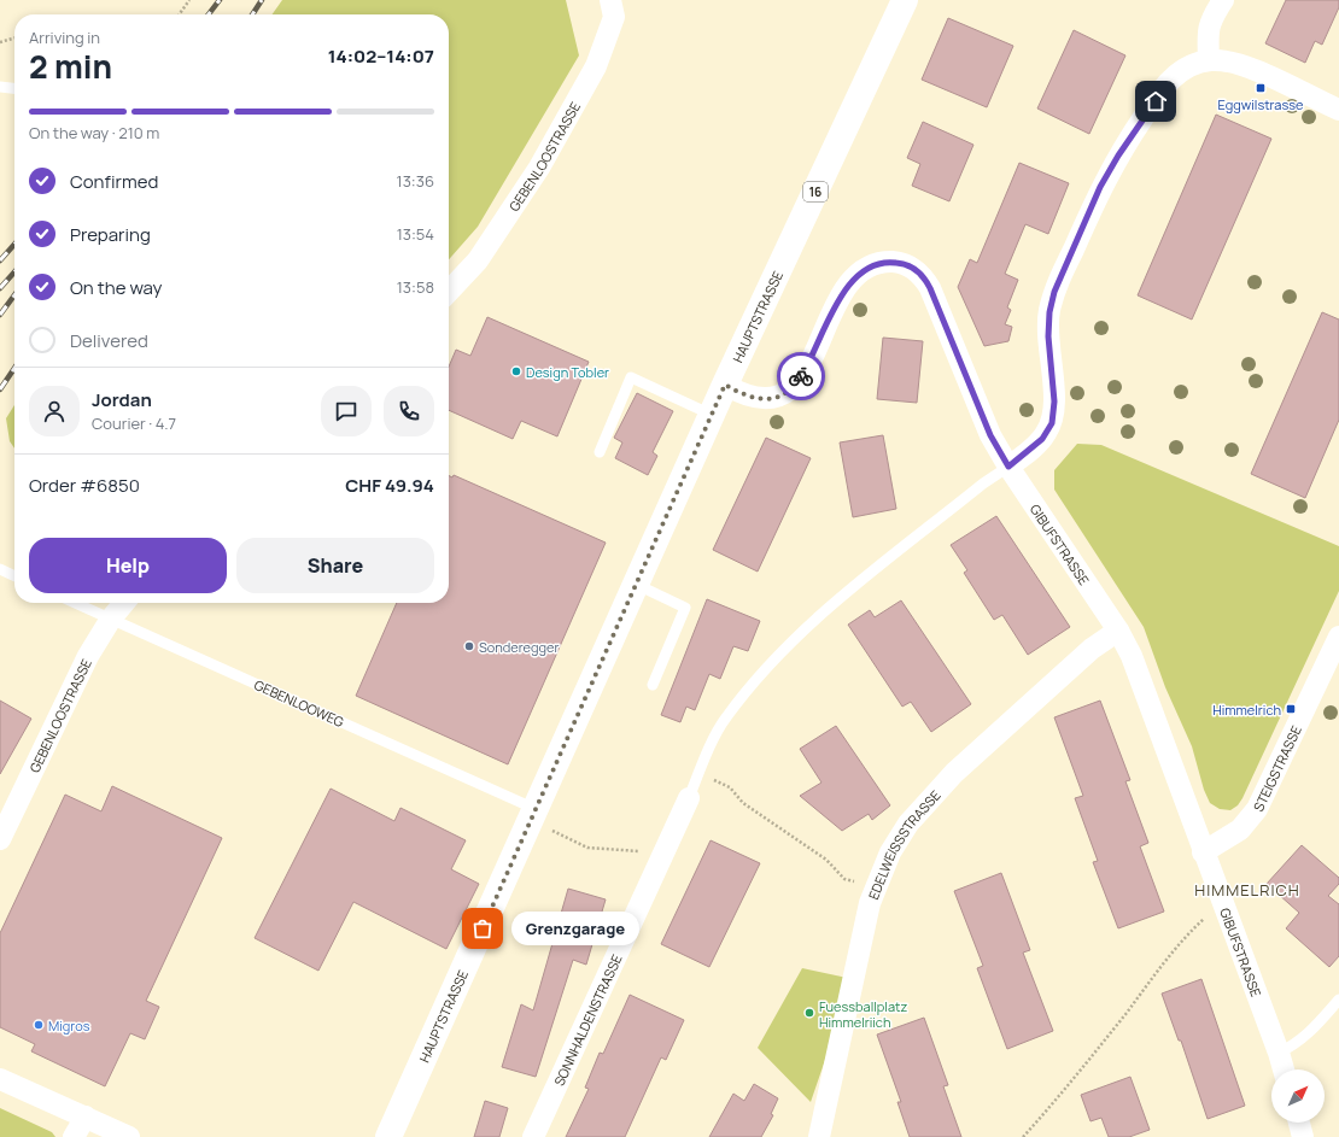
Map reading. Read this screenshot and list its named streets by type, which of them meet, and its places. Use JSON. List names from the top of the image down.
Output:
{
  "streets": {
    "main road": ["16", "HAUPTSTRASSE"],
    "street": [
      "GEBENLOOSTRASSE",
      "GIBUFSTRASSE",
      "STEIGSTRASSE",
      "EDELWEISSSTRASSE",
      "SONNHALDENSTRASSE"
    ],
    "lane": ["GEBENLOOWEG"]
  },
  "crossings": [
    ["GEBENLOOSTRASSE", "GEBENLOOWEG"],
    ["HAUPTSTRASSE", "GIBUFSTRASSE"],
    ["HAUPTSTRASSE", "GEBENLOOWEG"],
    ["GIBUFSTRASSE", "STEIGSTRASSE"],
    ["GIBUFSTRASSE", "EDELWEISSSTRASSE"]
  ],
  "districts": ["HIMMELRICH"],
  "places": {
    "transit": ["Eggwilstrasse", "Himmelrich"],
    "other": [
      "Design Tobler",
      "Sonderegger",
      "Grenzgarage",
      "Fuessballplatz Himmelriich",
      "Migros"
    ]
  },
  "north": "top right",
  "page": {
    "heading": ["2 min", "Arriving in", "14:02–14:07"],
    "panel": [
      "Jordan",
      "Courier · 4.7",
      "Order #6850",
      "CHF 49.94"
    ],
    "bar": "On the way · 210 m",
    "list": [
      ["Confirmed", "13:36"],
      ["Preparing", "13:54"],
      ["On the way", "13:58"],
      "Delivered"
    ],
    "buttons": ["Help", "Share"],
    "bubble": "Grenzgarage"
  }
}
